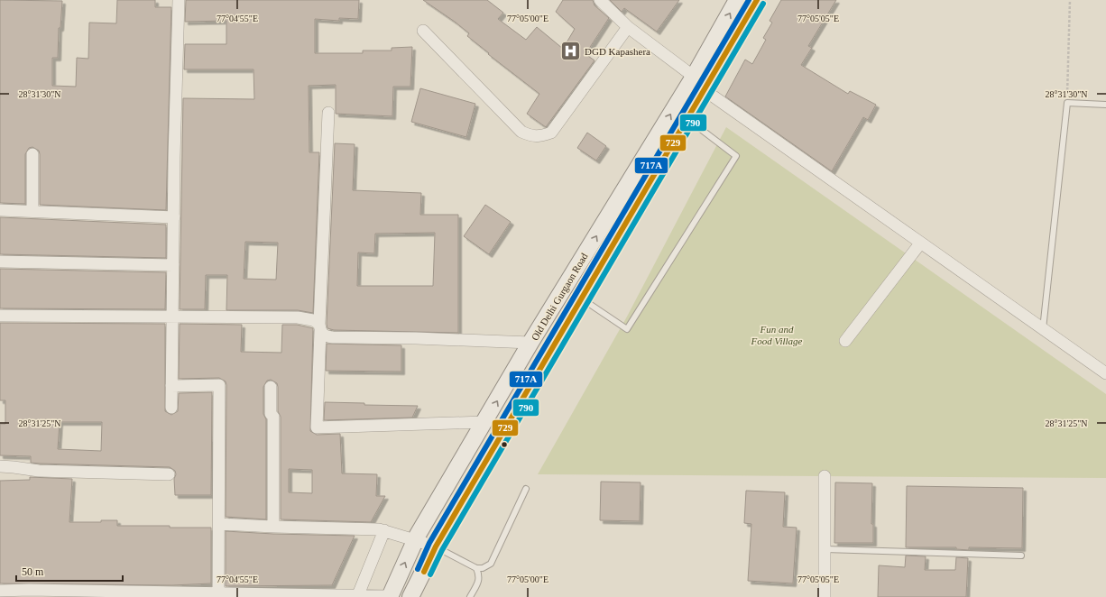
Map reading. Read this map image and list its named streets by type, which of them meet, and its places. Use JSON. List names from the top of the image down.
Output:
{
  "streets": {
    "main road": ["Old Delhi Gurgaon Road"]
  },
  "parks": ["Fun and Food Village"],
  "places": {
    "hospital": ["DGD Kapashera"]
  },
  "lines": ["transit line 729", "transit line 717A", "transit line 790"],
  "scale_bar": "50 m",
  "coordinates": [
    "77°04'55\"E",
    "77°05'00\"E",
    "77°05'05\"E",
    "28°31'30\"N",
    "28°31'25\"N"
  ]
}
